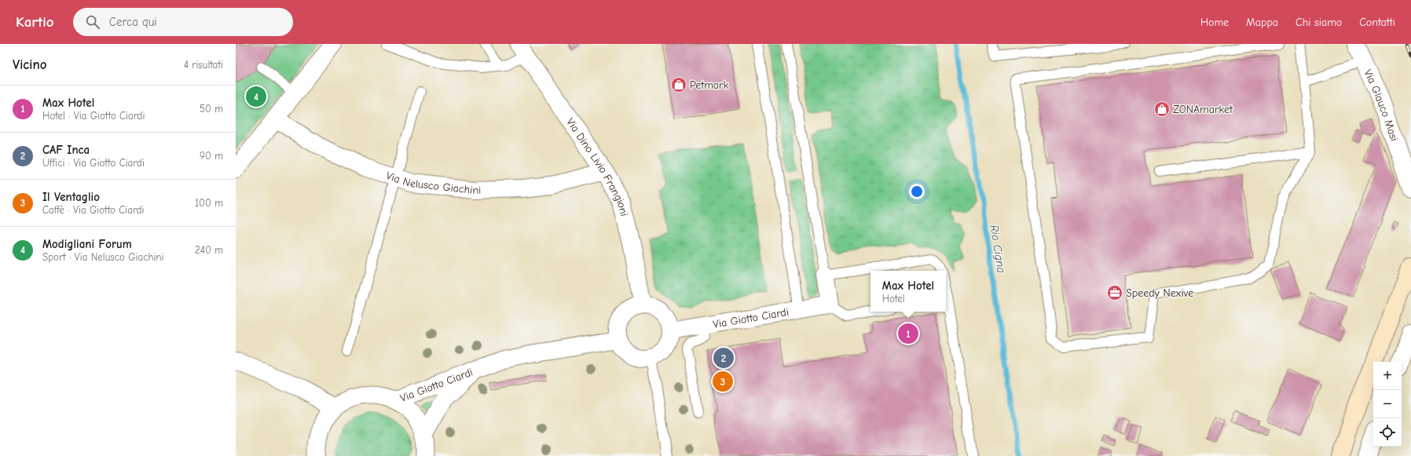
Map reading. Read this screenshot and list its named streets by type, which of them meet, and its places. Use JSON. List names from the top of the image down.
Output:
{
  "streets": {
    "street": [
      "Via Glauco Masi",
      "Via Dino Livio Frangioni",
      "Via Nelusco Giachini",
      "Via Giotto Ciardi"
    ]
  },
  "crossings": [
    ["Via Dino Livio Frangioni", "Via Nelusco Giachini"],
    ["Via Dino Livio Frangioni", "Via Giotto Ciardi"]
  ],
  "water": ["Rio Cigna"],
  "places": {
    "shop": ["Petmark", "ZONAmarket"],
    "office": ["Speedy Nexive"]
  },
  "page": {
    "header": "Kartio",
    "search": "Cerca qui",
    "nav": [
      "Home",
      "Mappa",
      "Chi siamo",
      "Contatti"
    ],
    "heading": ["Vicino", "4 risultati"],
    "list": [
      {
        "mark": "1",
        "name": "Max Hotel",
        "note": "Hotel · Via Giotto Ciardi",
        "value": "50 m"
      },
      {
        "mark": "2",
        "name": "CAF Inca",
        "note": "Uffici · Via Giotto Ciardi",
        "value": "90 m"
      },
      {
        "mark": "3",
        "name": "Il Ventaglio",
        "note": "Caffè · Via Giotto Ciardi",
        "value": "100 m"
      },
      {
        "mark": "4",
        "name": "Modigliani Forum",
        "note": "Sport · Via Nelusco Giachini",
        "value": "240 m"
      }
    ],
    "pins": [
      "4",
      "1",
      "2",
      "3"
    ],
    "popup": ["Max Hotel", "Hotel"],
    "map_buttons": ["+", "−"]
  }
}
